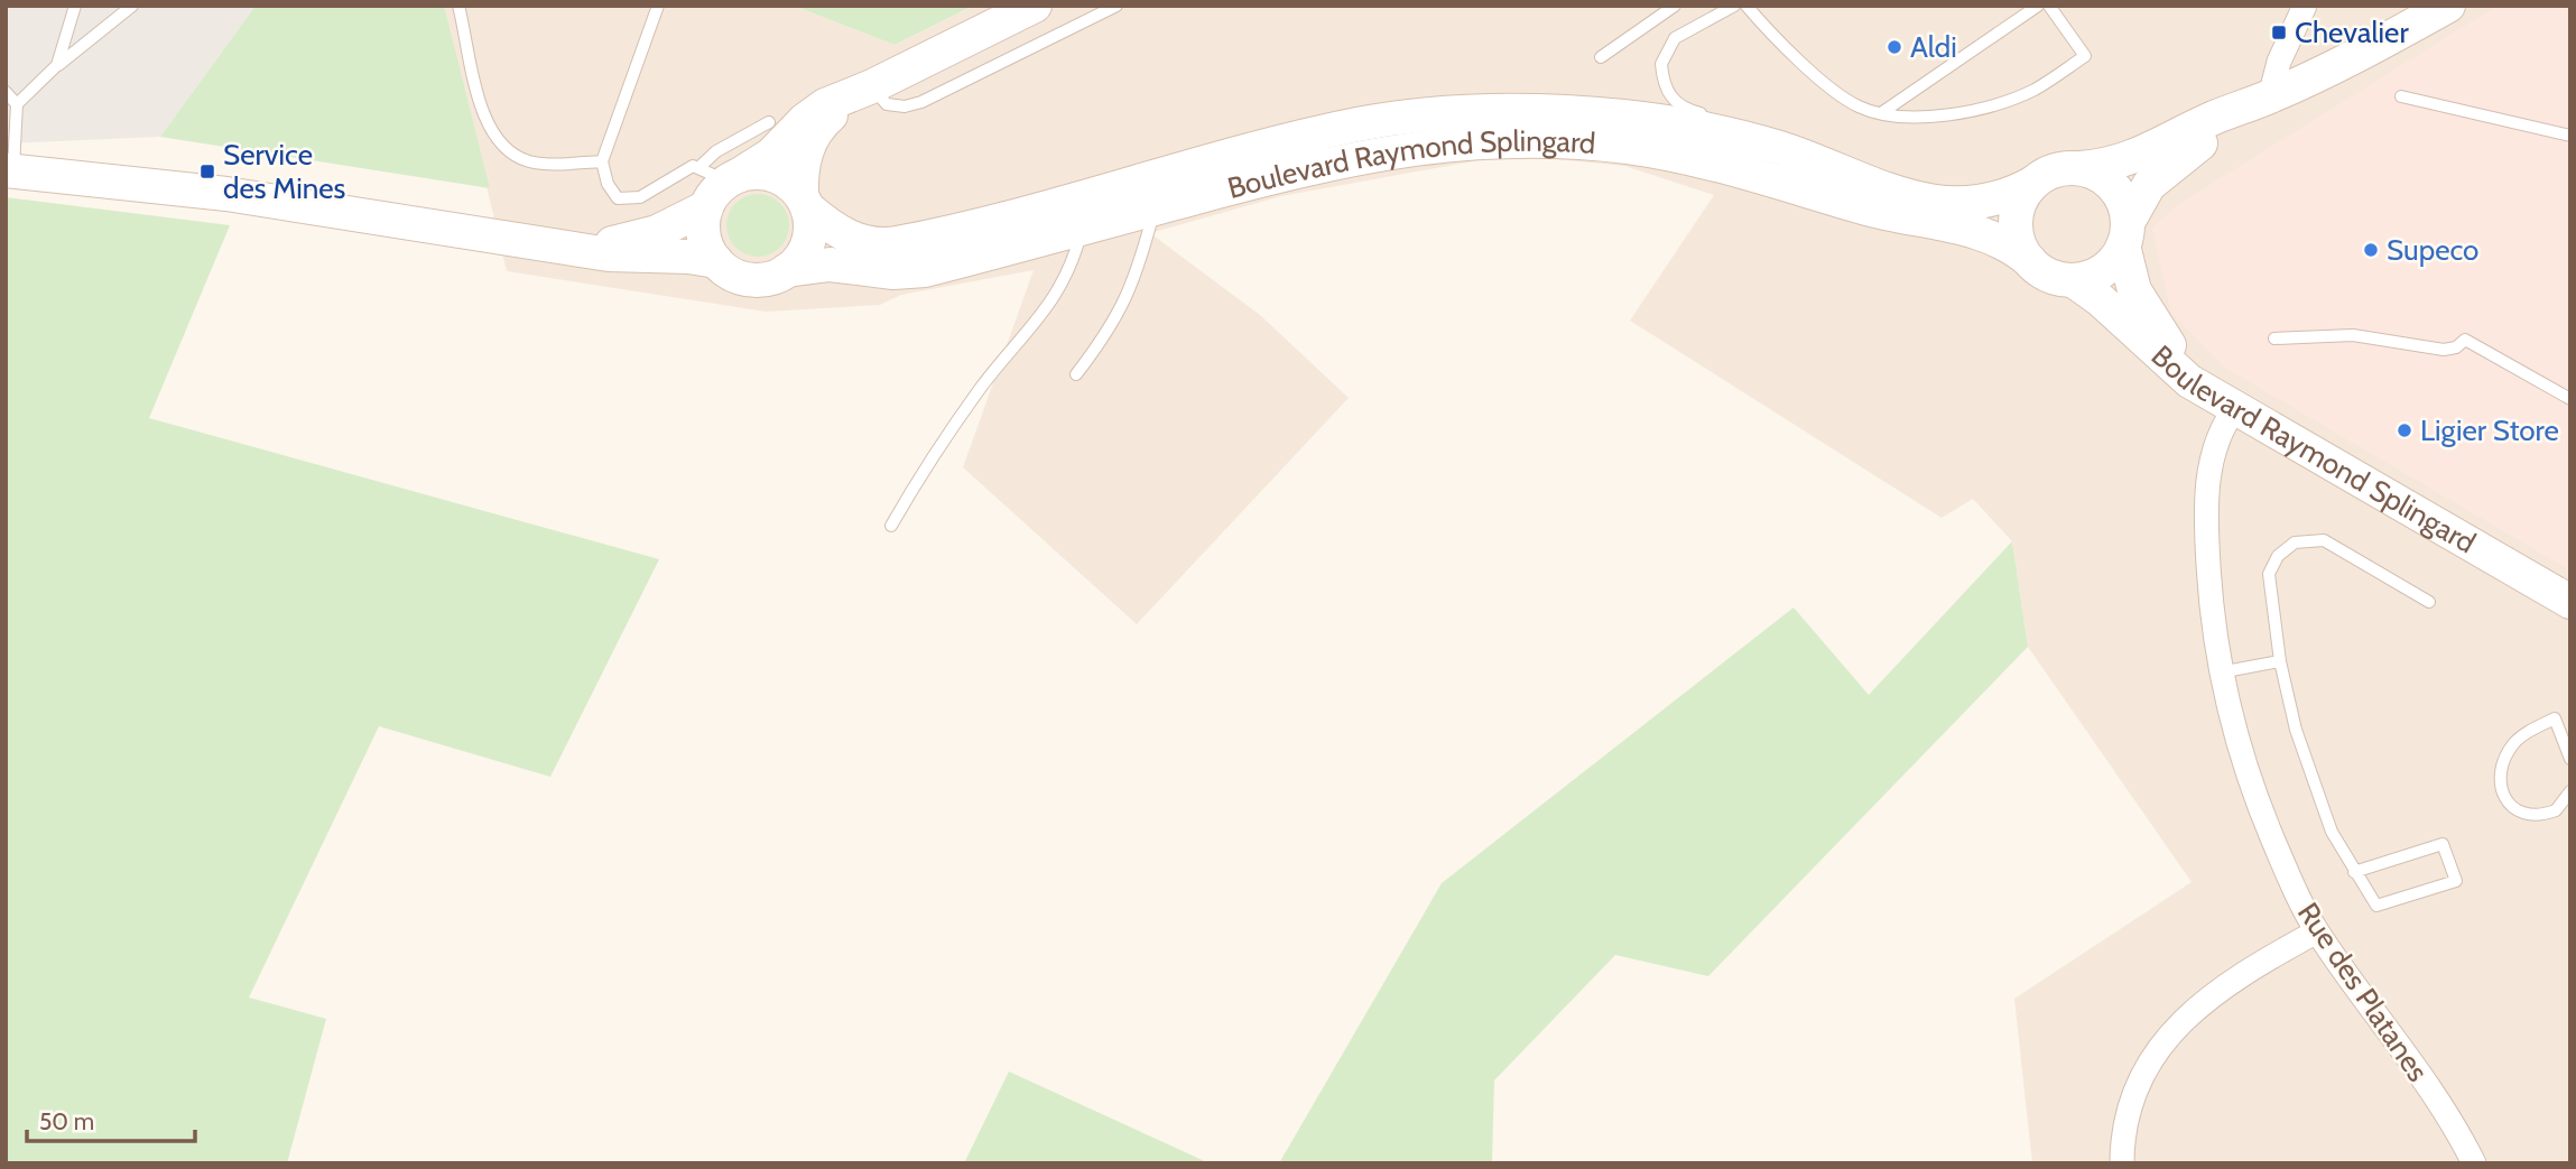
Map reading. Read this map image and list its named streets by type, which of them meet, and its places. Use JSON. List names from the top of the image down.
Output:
{
  "streets": {
    "main road": ["Boulevard Raymond Splingard"],
    "street": ["Rue des Platanes"]
  },
  "crossings": [
    ["Boulevard Raymond Splingard", "Rue des Platanes"]
  ],
  "places": {
    "transit": ["Chevalier", "Service des Mines"],
    "other": ["Aldi", "Supeco", "Ligier Store"]
  },
  "scale_bar": "50 m"
}
